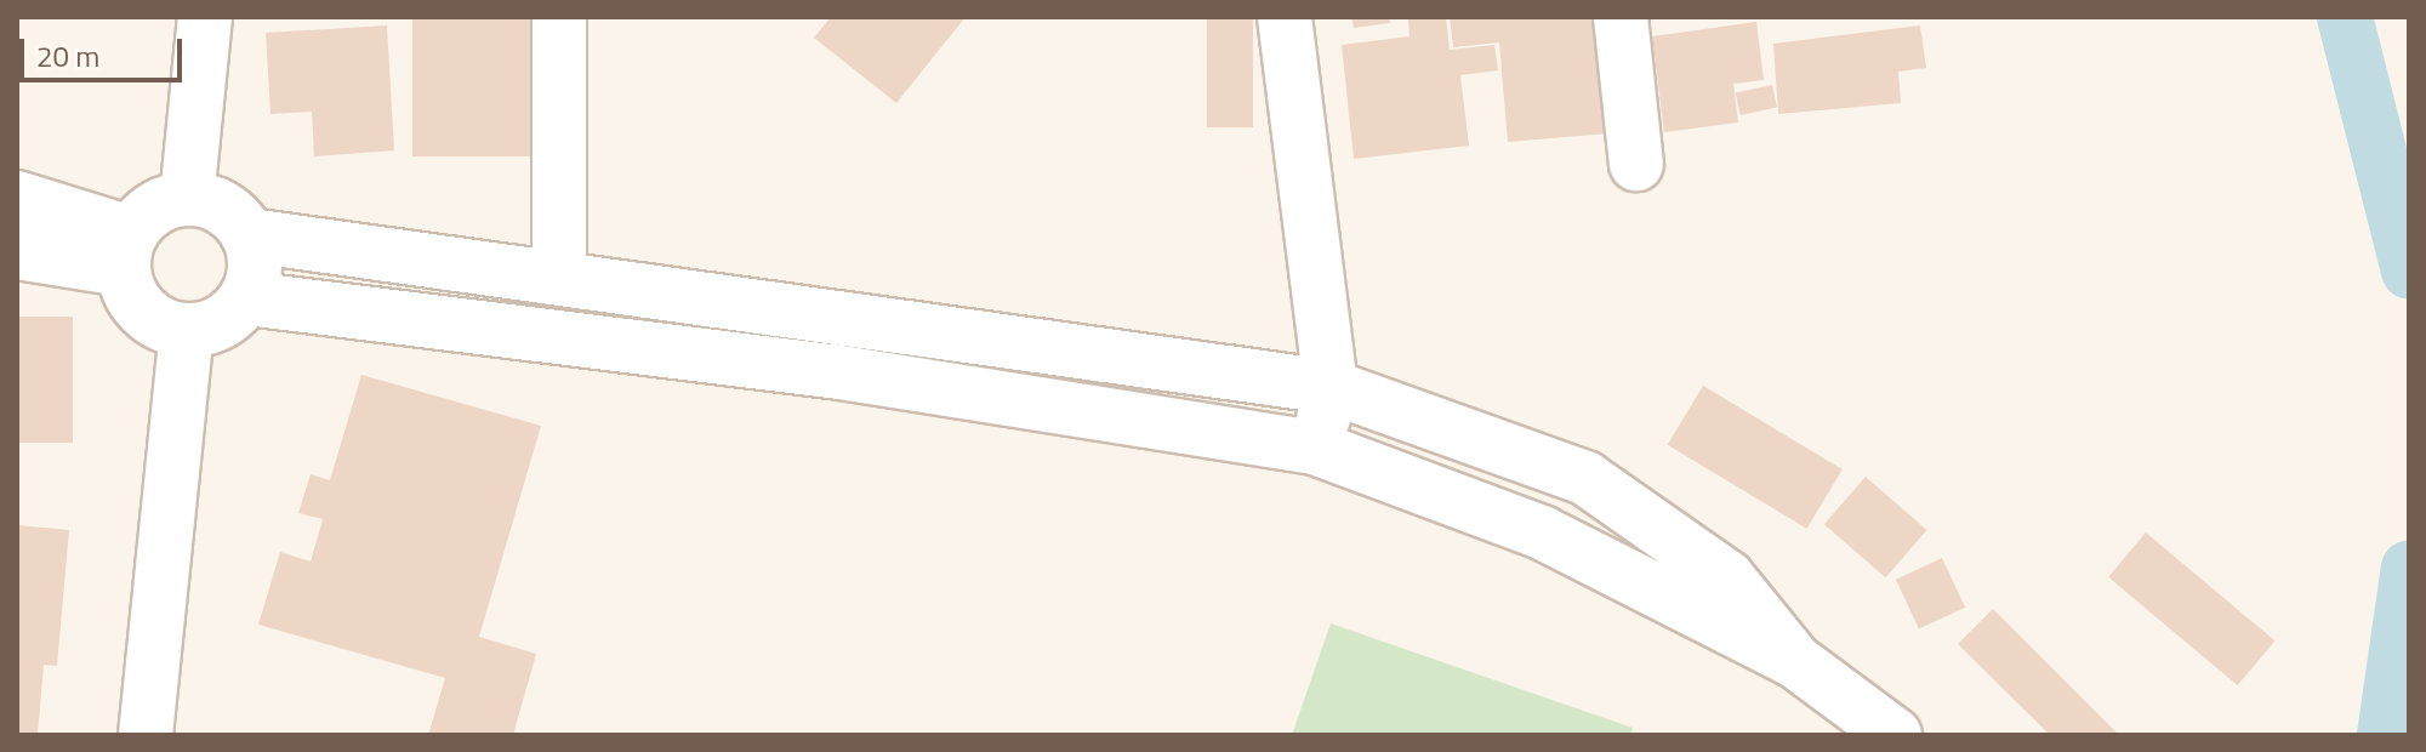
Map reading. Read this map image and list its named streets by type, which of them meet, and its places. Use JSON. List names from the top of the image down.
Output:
{
  "scale_bar": "20 m"
}
